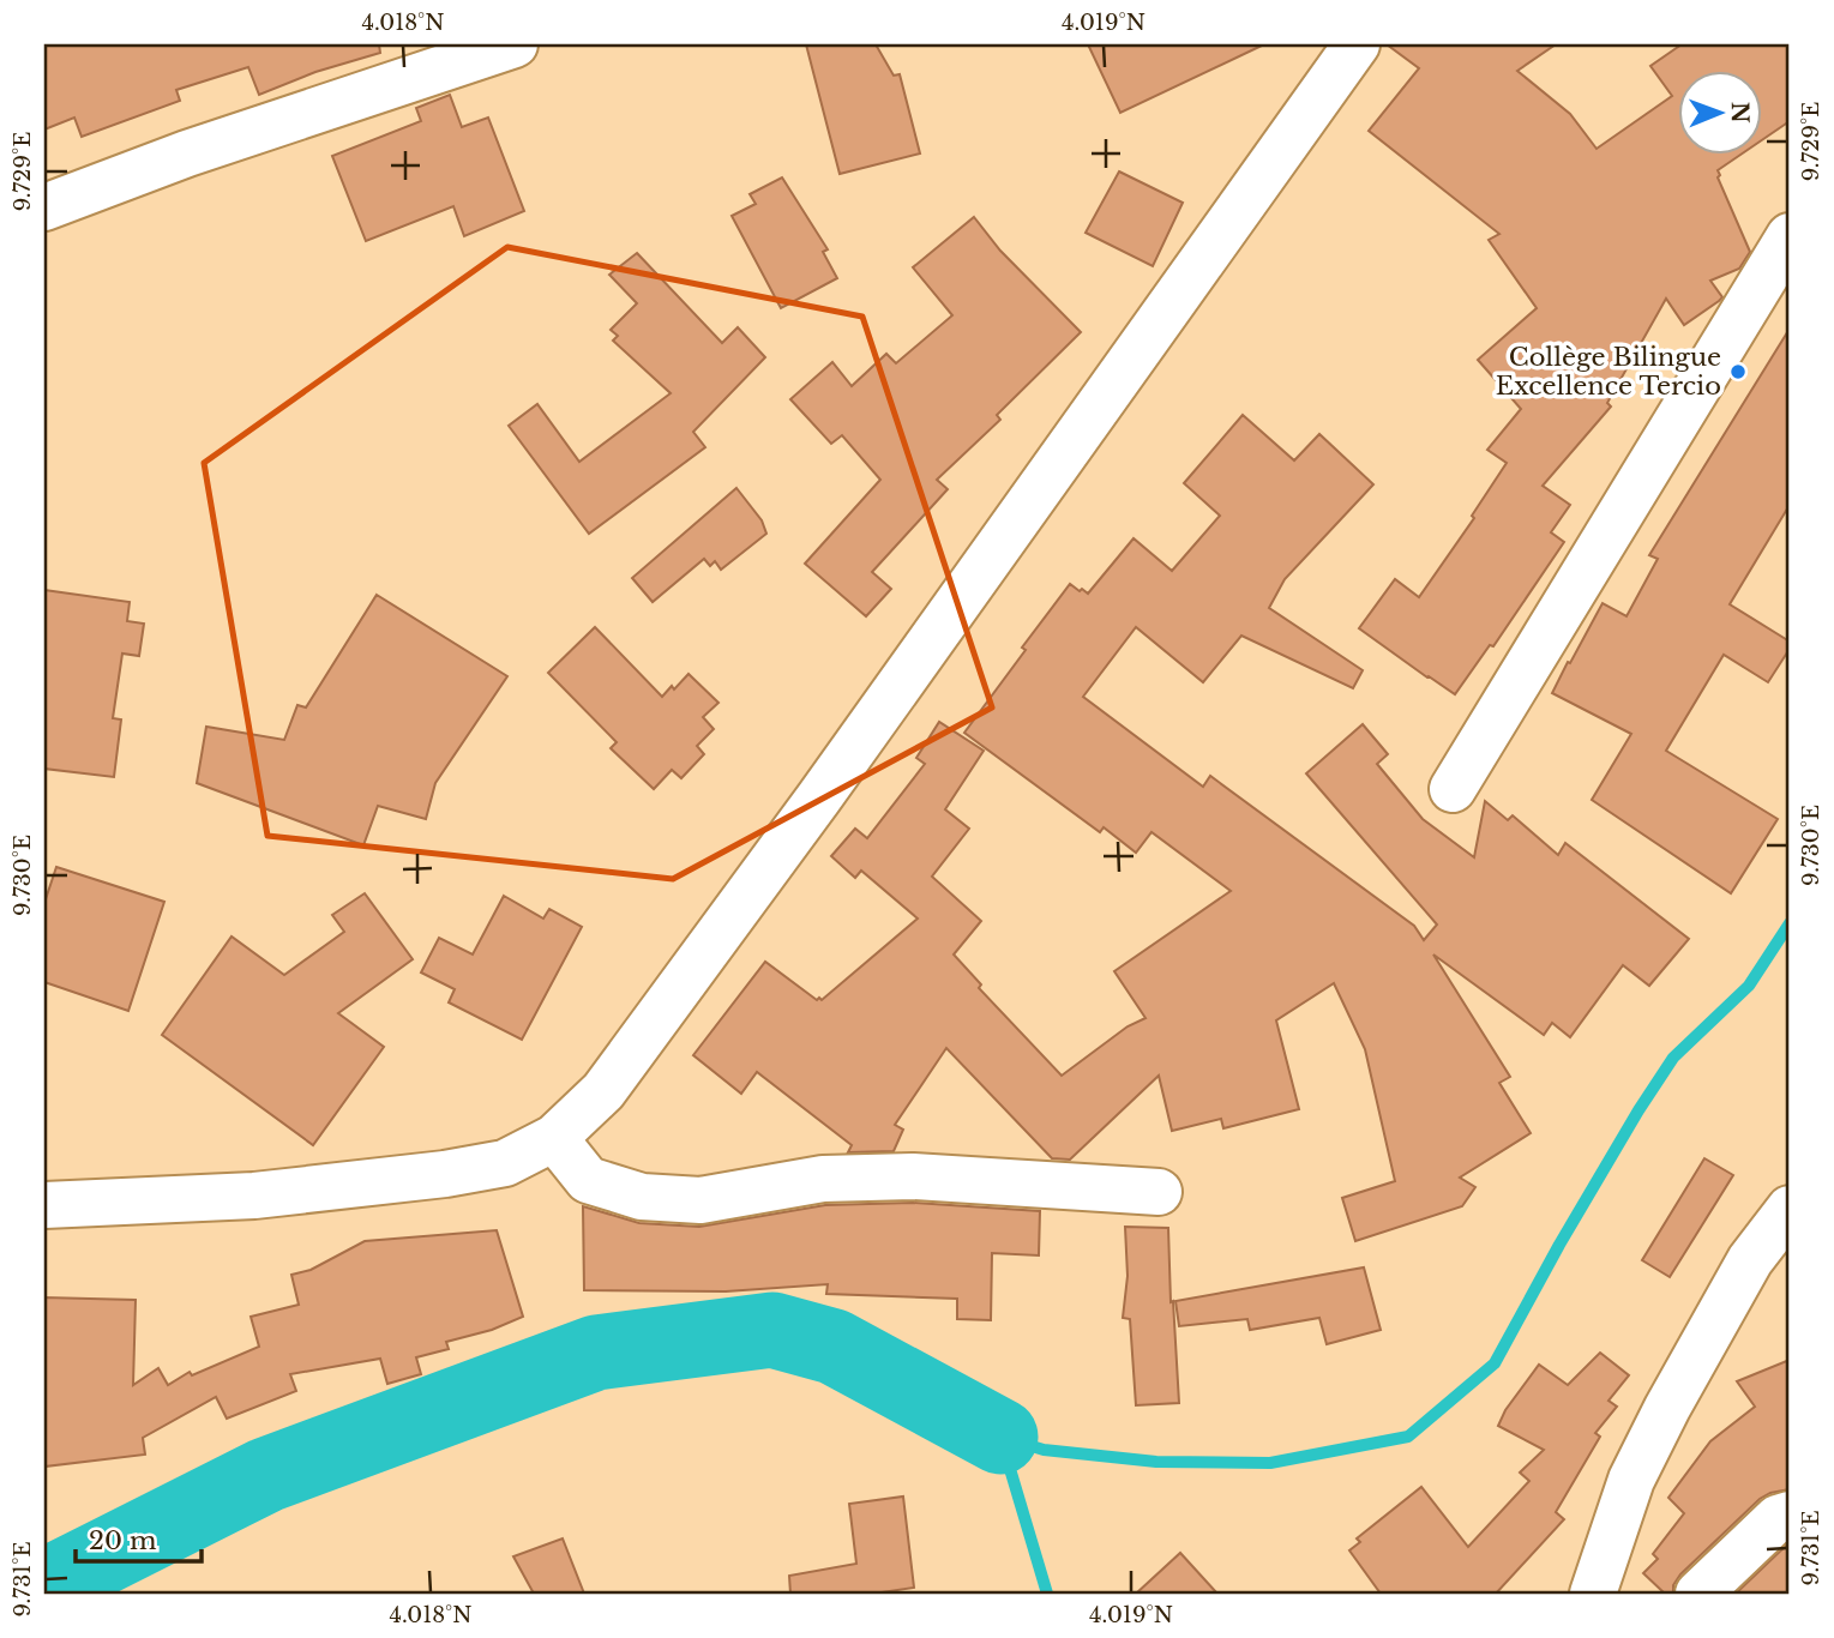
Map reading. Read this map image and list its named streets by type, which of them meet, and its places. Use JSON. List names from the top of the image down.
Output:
{
  "places": ["Collège Bilingue Excellence Tercio"],
  "scale_bar": "20 m",
  "north": "right",
  "coordinates": [
    "4.018°N",
    "4.019°N",
    "9.729°E",
    "9.730°E",
    "9.731°E"
  ]
}
